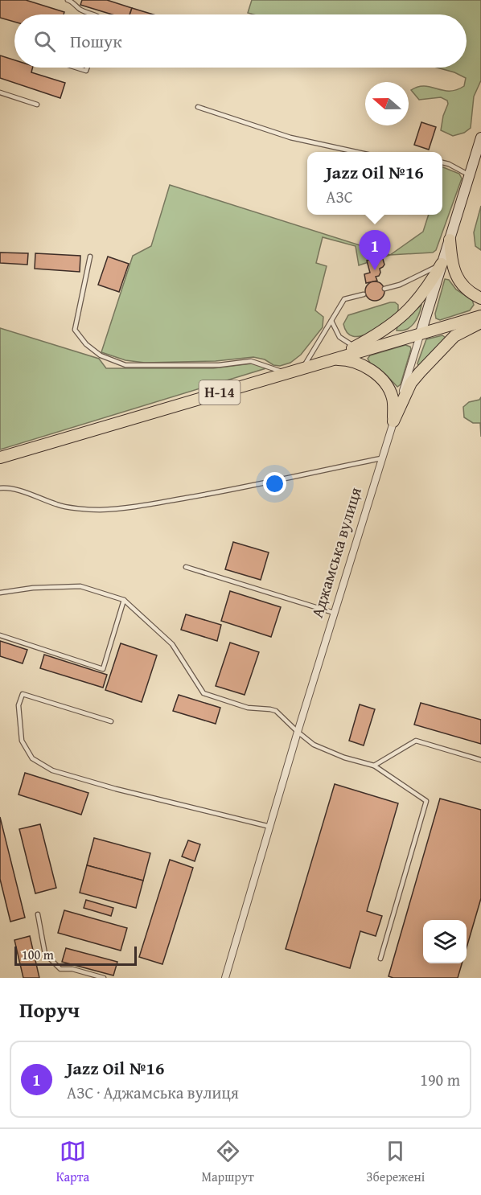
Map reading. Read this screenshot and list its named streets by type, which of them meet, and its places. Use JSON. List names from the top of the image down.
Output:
{
  "streets": {
    "main road": ["Н-14", "Аджамська вулиця"]
  },
  "crossings": [
    ["Н-14", "Аджамська вулиця"]
  ],
  "scale_bar": "100 m",
  "north": "left",
  "page": {
    "search": "Пошук",
    "popup": ["Jazz Oil №16", "АЗС"],
    "pins": "1",
    "scale": "100 m",
    "heading": "Поруч",
    "list": [
      {
        "mark": "1",
        "name": "Jazz Oil №16",
        "note": "АЗС · Аджамська вулиця",
        "value": "190 m"
      }
    ],
    "nav": ["Карта", "Маршрут", "Збережені"]
  }
}
